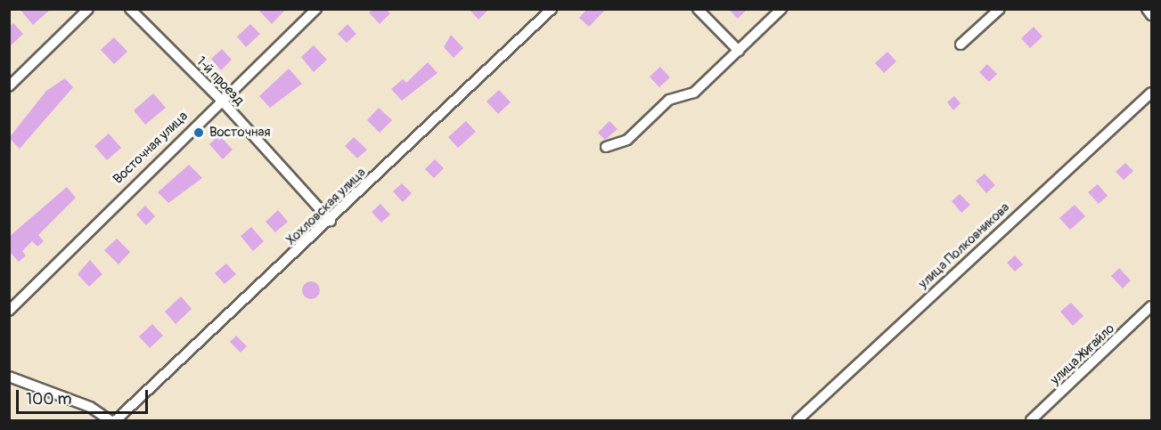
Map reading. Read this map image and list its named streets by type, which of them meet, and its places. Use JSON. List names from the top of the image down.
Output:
{
  "streets": {
    "street": [
      "1-й проезд",
      "Восточная улица",
      "Хохловская улица",
      "улица Полковникова",
      "улица Жигайло"
    ]
  },
  "crossings": [
    ["1-й проезд", "Восточная улица"],
    ["1-й проезд", "Хохловская улица"]
  ],
  "places": ["Восточная"],
  "scale_bar": "100 m"
}
